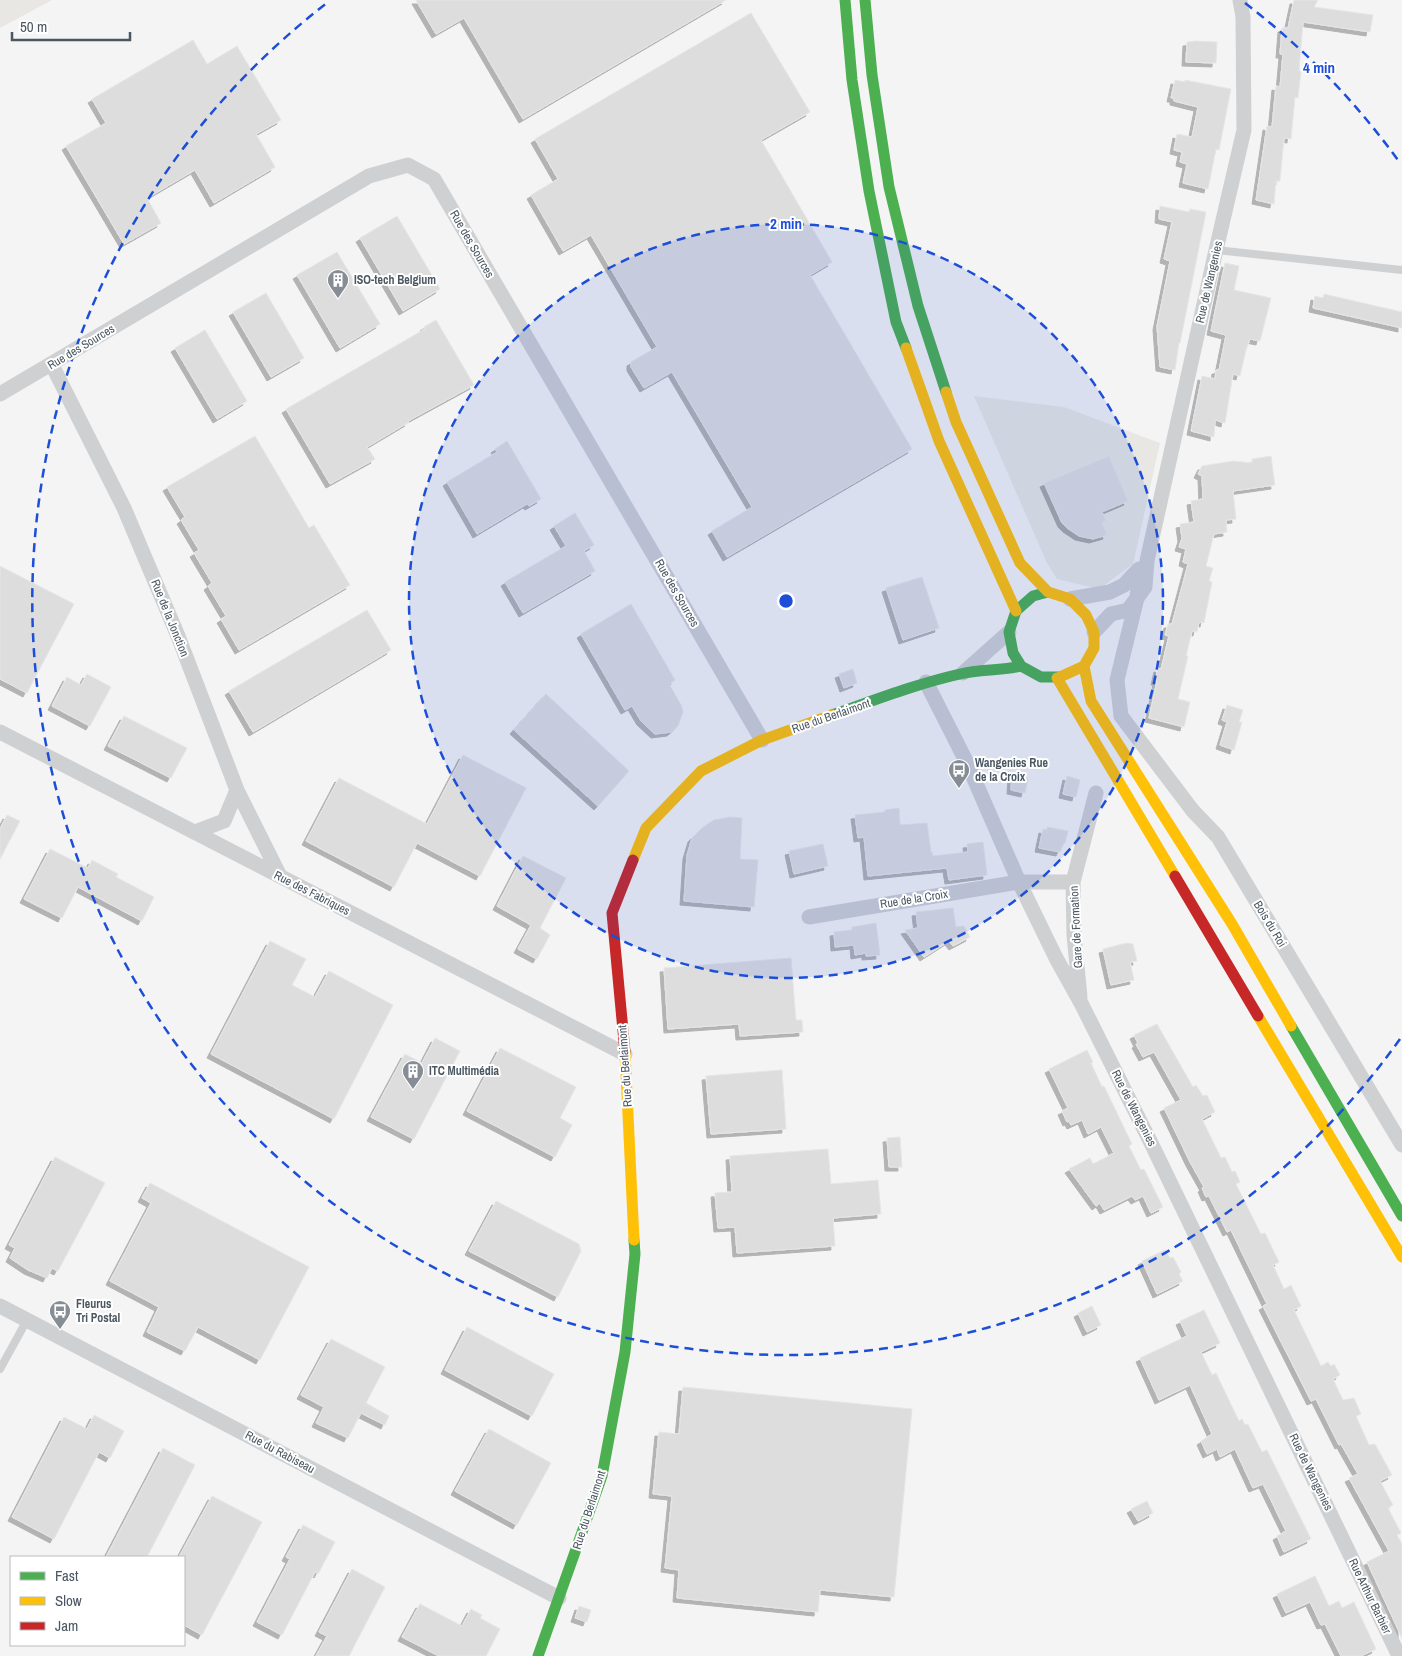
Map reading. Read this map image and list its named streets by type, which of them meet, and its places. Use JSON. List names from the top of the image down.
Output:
{
  "streets": {
    "main road": ["Rue du Berlaimont"],
    "street": [
      "Rue des Sources",
      "Rue de Wangenies",
      "Rue de la Jonction",
      "Rue des Fabriques",
      "Rue de la Croix",
      "Bois du Roi",
      "Gare de Formation",
      "Rue du Rabiseau",
      "Rue Arthur Barbier"
    ]
  },
  "crossings": [
    ["Rue des Sources", "Rue de la Jonction"],
    ["Rue des Sources", "Rue du Berlaimont"],
    ["Rue de Wangenies", "Rue du Berlaimont"],
    ["Rue de Wangenies", "Rue de la Croix"],
    ["Rue de Wangenies", "Bois du Roi"],
    ["Rue de Wangenies", "Gare de Formation"],
    ["Rue de Wangenies", "Rue Arthur Barbier"],
    ["Rue de la Jonction", "Rue des Fabriques"],
    ["Rue du Berlaimont", "Rue des Fabriques"],
    ["Rue du Berlaimont", "Rue du Rabiseau"],
    ["Rue de la Croix", "Gare de Formation"]
  ],
  "places": {
    "building": ["ISO-tech Belgium", "ITC Multimédia"],
    "bus stop": ["Wangenies Rue de la Croix", "Fleurus Tri Postal"]
  },
  "legend": ["Fast", "Slow", "Jam"],
  "scale_bar": "50 m",
  "rings": ["4 min", "2 min"]
}
